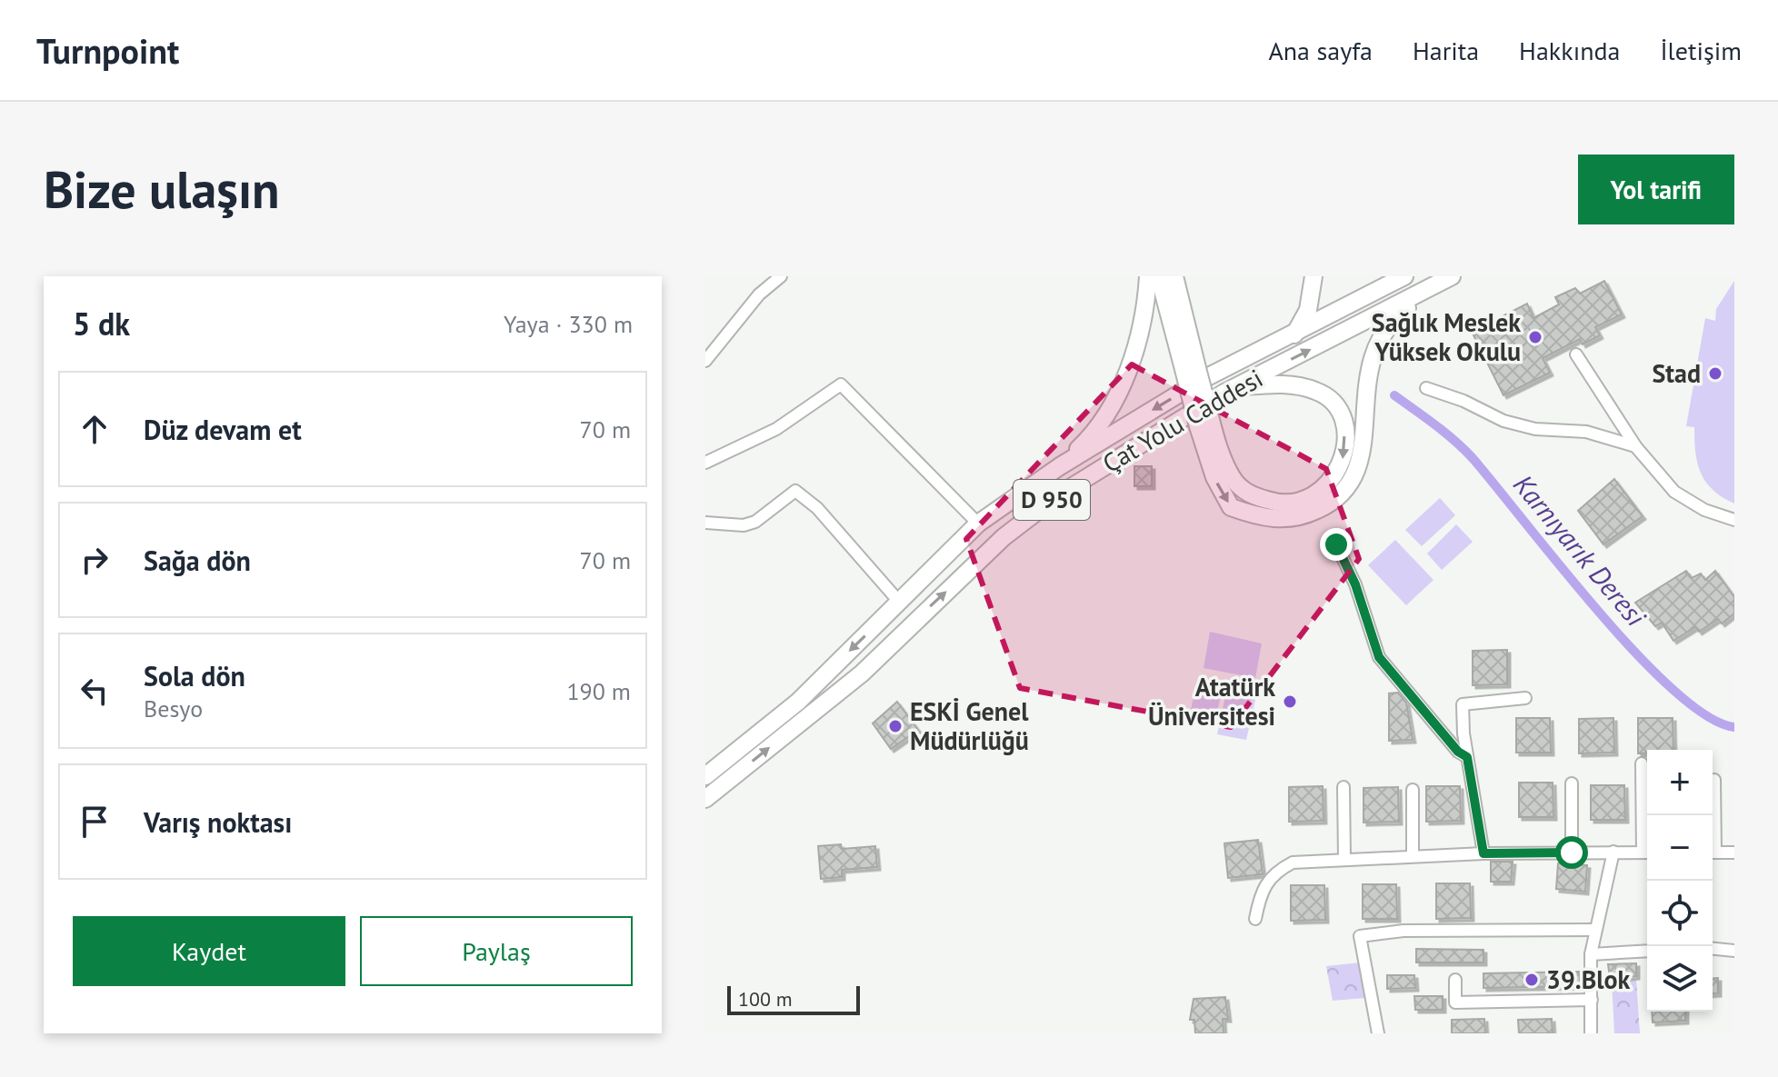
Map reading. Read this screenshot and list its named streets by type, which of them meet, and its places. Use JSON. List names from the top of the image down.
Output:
{
  "streets": {
    "highway": ["Çat Yolu Caddesi", "D 950"]
  },
  "water": ["Karnıyarık Deresi"],
  "places": [
    "Sağlık Meslek Yüksek Okulu",
    "Stad",
    "Atatürk Üniversitesi",
    "ESKİ Genel Müdürlüğü",
    "39.Blok"
  ],
  "scale_bar": "100 m",
  "page": {
    "header": "Turnpoint",
    "nav": [
      "Ana sayfa",
      "Harita",
      "Hakkında",
      "İletişim"
    ],
    "buttons": [
      "Yol tarifi",
      ["Kaydet", "Paylaş"]
    ],
    "title": "Bize ulaşın",
    "heading": ["5 dk", "Yaya · 330 m"],
    "list": [
      ["Düz devam et", "70 m"],
      ["Sağa dön", "70 m"],
      ["Sola dön", "Besyo", "190 m"],
      "Varış noktası"
    ],
    "map_buttons": ["+", "−"],
    "scale": "100 m"
  }
}
